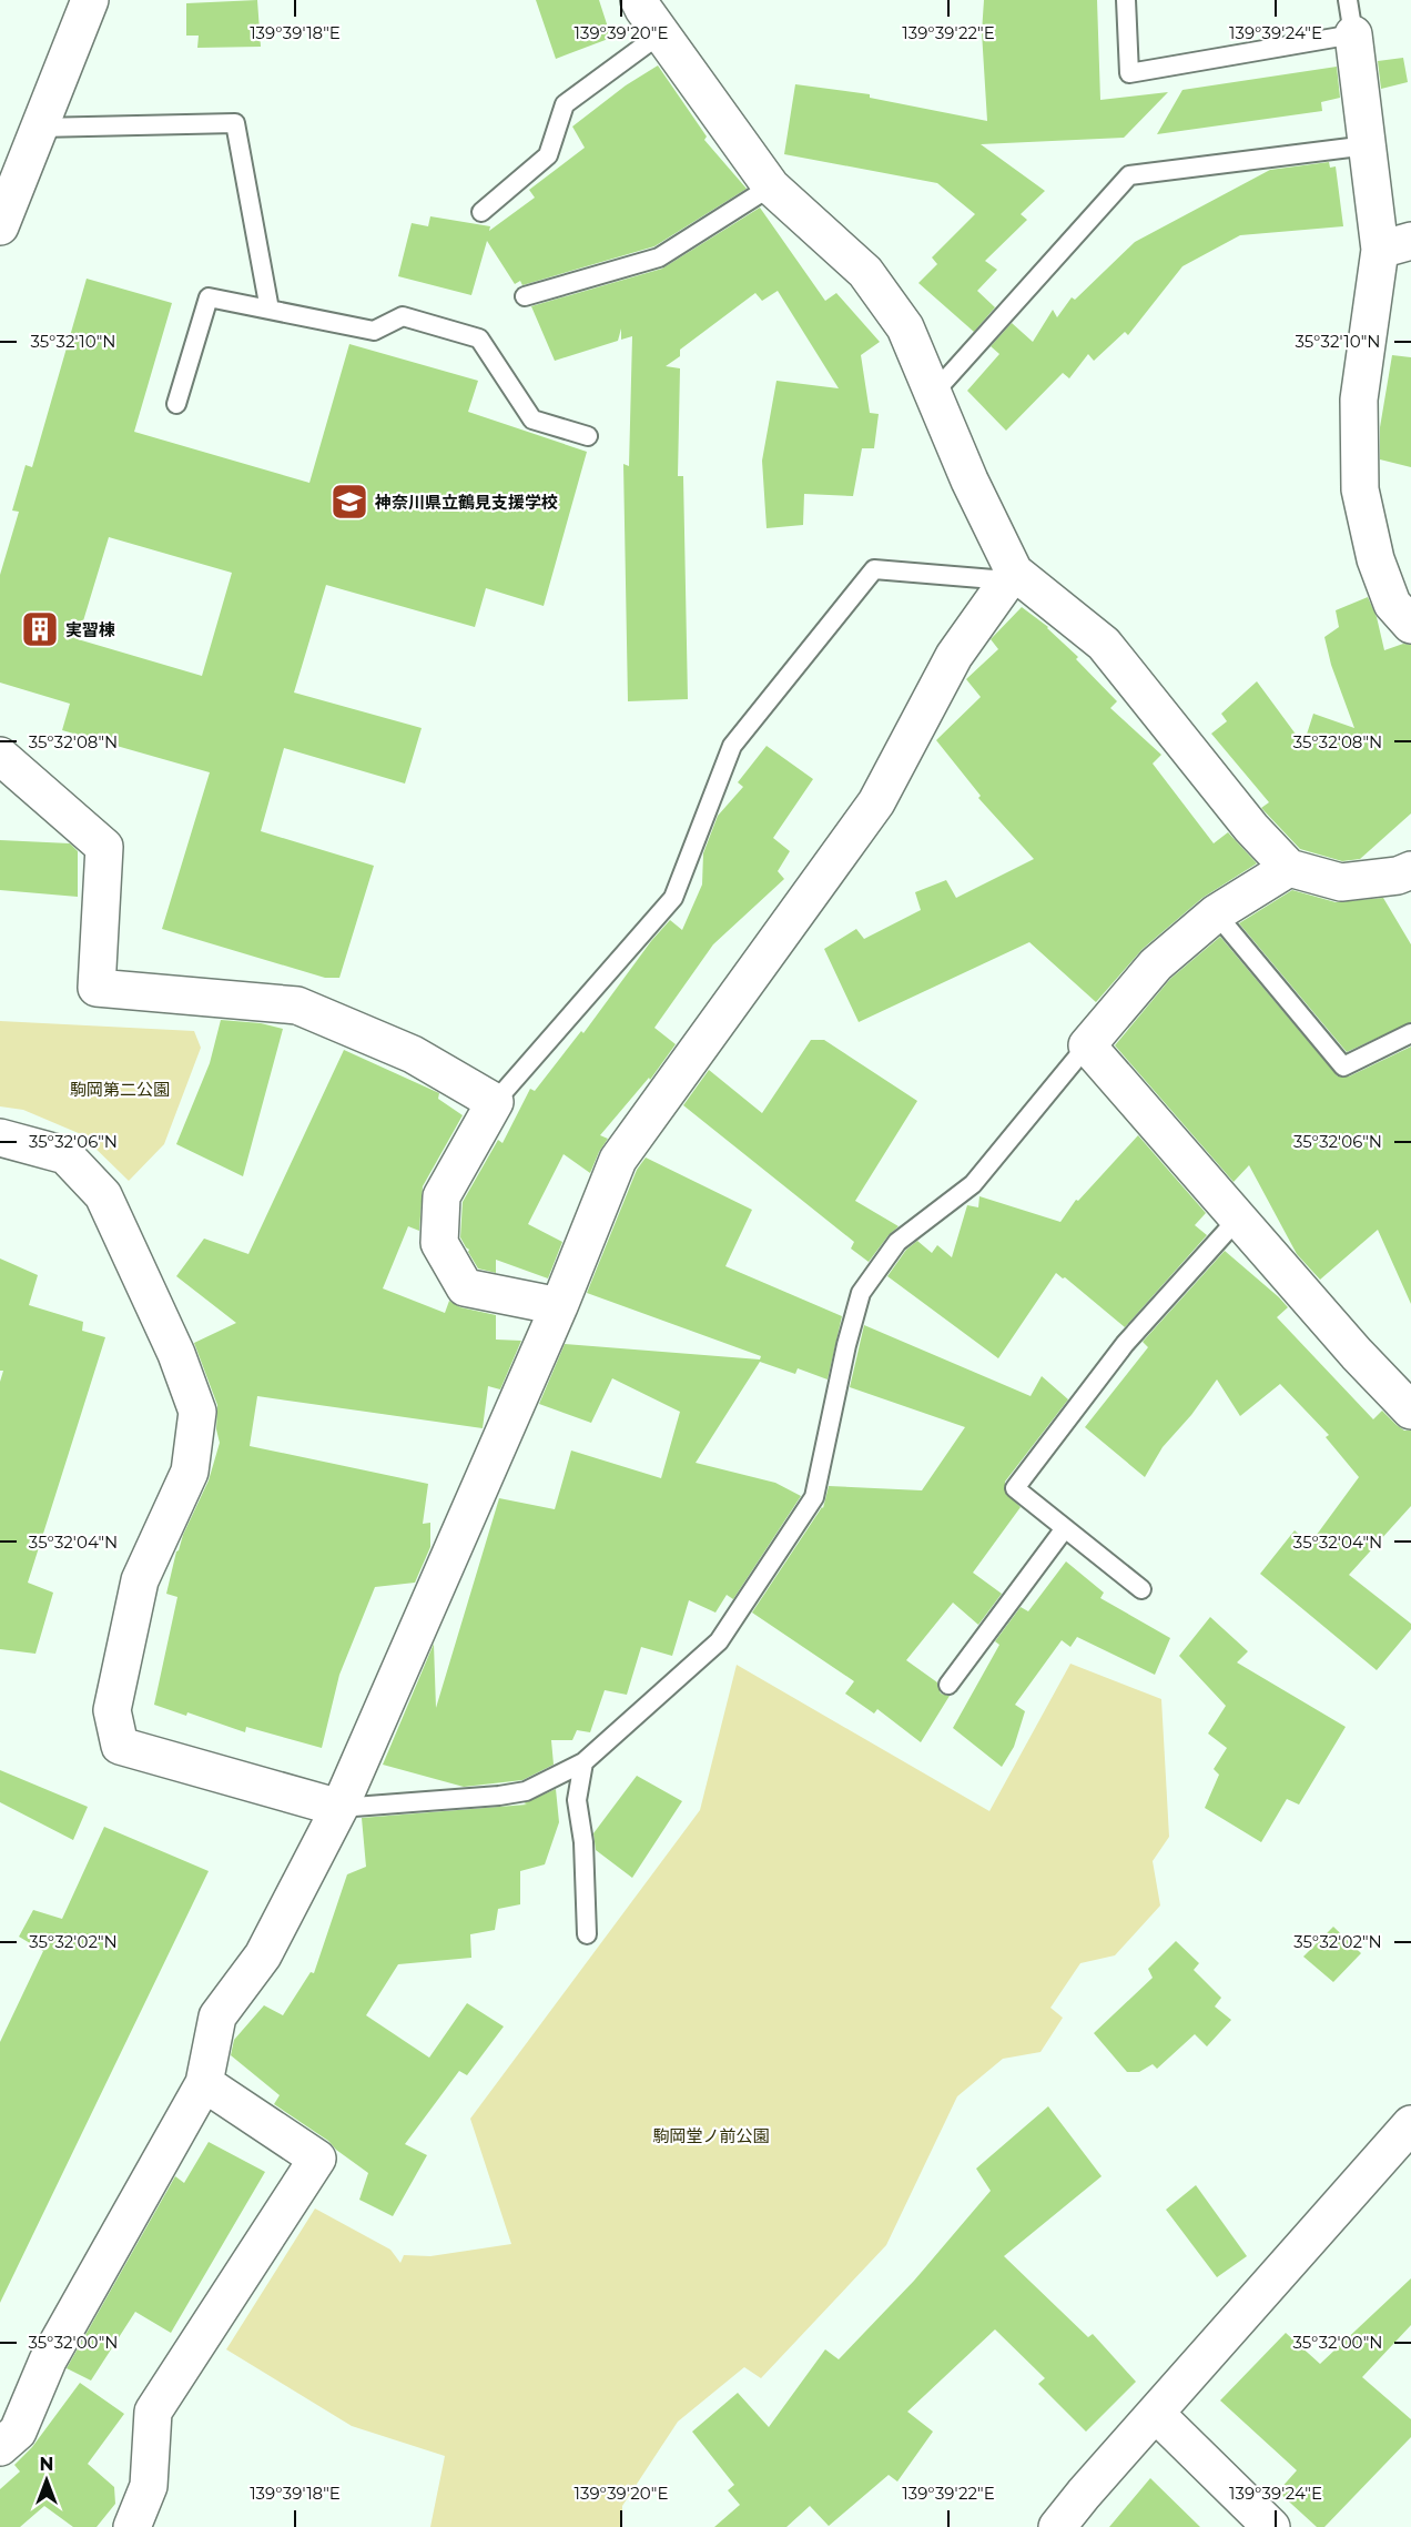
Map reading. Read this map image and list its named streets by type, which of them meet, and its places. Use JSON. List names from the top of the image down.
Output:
{
  "parks": ["駒岡第二公園", "駒岡堂ノ前公園"],
  "places": {
    "school or university": ["神奈川県立鶴見支援学校"],
    "building": ["実習棟"]
  },
  "north": "top",
  "coordinates": [
    "139°39'18\"E",
    "139°39'20\"E",
    "139°39'22\"E",
    "139°39'24\"E",
    "35°32'10\"N",
    "35°32'08\"N",
    "35°32'06\"N",
    "35°32'04\"N",
    "35°32'02\"N",
    "35°32'00\"N"
  ]
}
